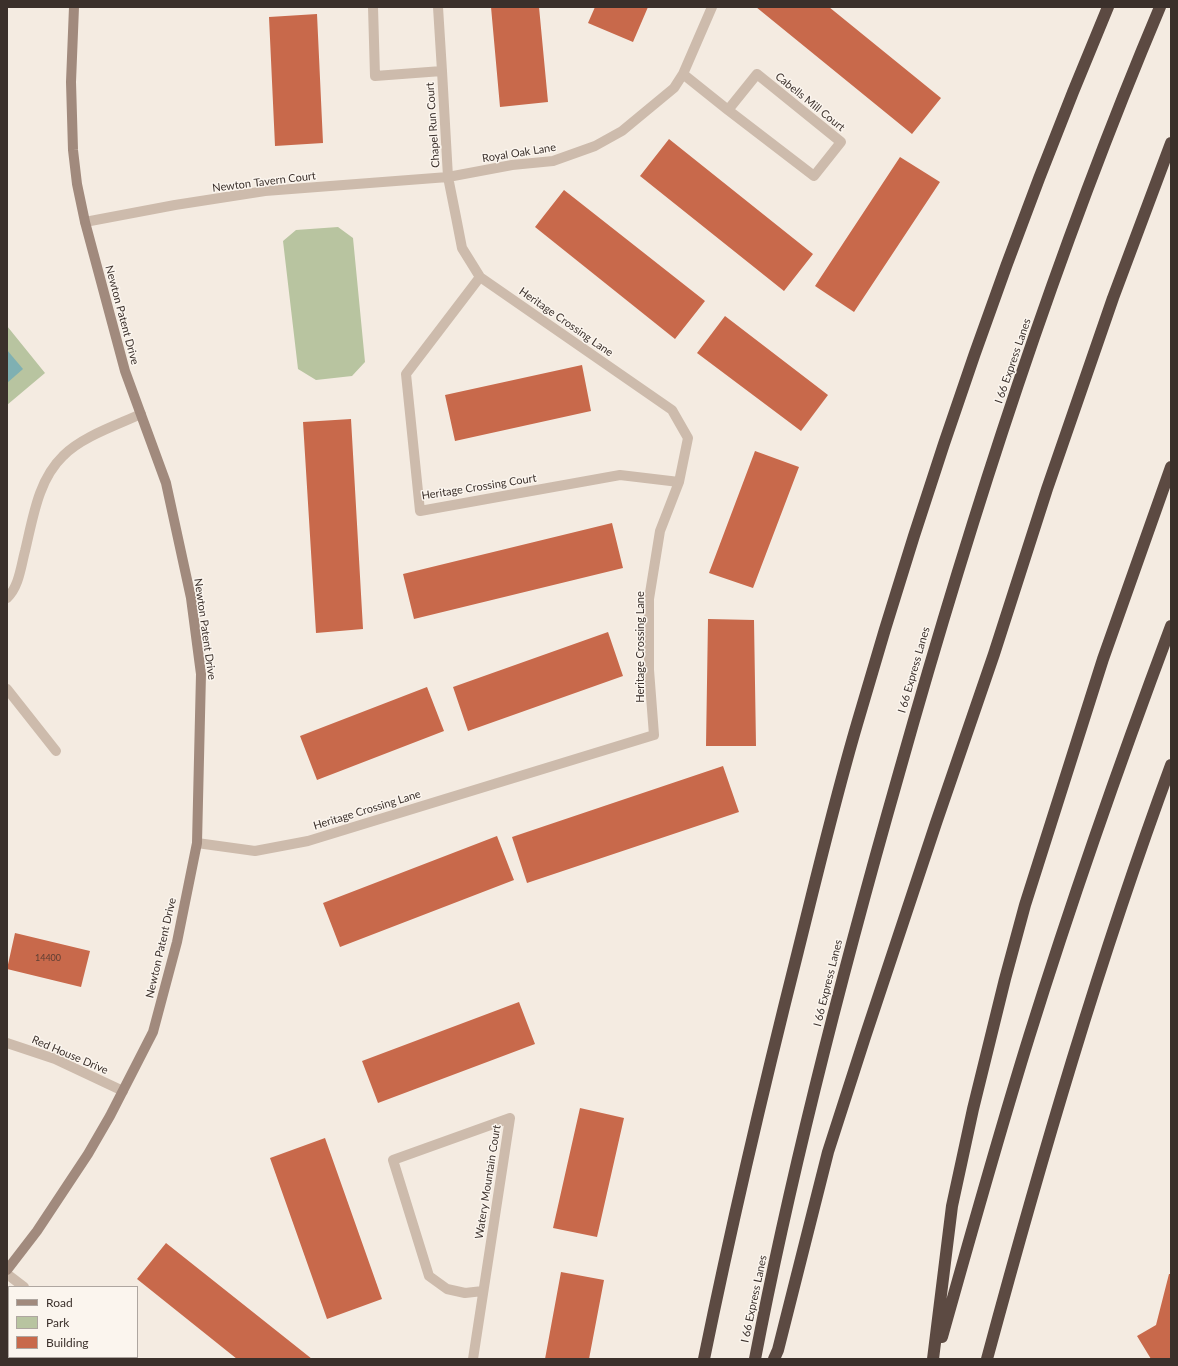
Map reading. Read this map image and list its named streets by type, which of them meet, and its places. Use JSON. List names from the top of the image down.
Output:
{
  "streets": {
    "highway": ["I 66 Express Lanes"],
    "street": [
      "Cabells Mill Court",
      "Chapel Run Court",
      "Royal Oak Lane",
      "Newton Tavern Court",
      "Newton Patent Drive",
      "Heritage Crossing Lane",
      "Heritage Crossing Court",
      "Red House Drive",
      "Watery Mountain Court"
    ]
  },
  "crossings": [
    ["Cabells Mill Court", "Royal Oak Lane"],
    ["Chapel Run Court", "Royal Oak Lane"],
    ["Chapel Run Court", "Newton Tavern Court"],
    ["Chapel Run Court", "Heritage Crossing Lane"],
    ["Royal Oak Lane", "Newton Tavern Court"],
    ["Royal Oak Lane", "Heritage Crossing Lane"],
    ["Newton Tavern Court", "Newton Patent Drive"],
    ["Newton Tavern Court", "Heritage Crossing Lane"],
    ["Newton Patent Drive", "Heritage Crossing Lane"],
    ["Newton Patent Drive", "Red House Drive"],
    ["Heritage Crossing Lane", "Heritage Crossing Court"]
  ],
  "house_numbers": ["14400"],
  "legend": ["Road", "Park", "Building"]
}
